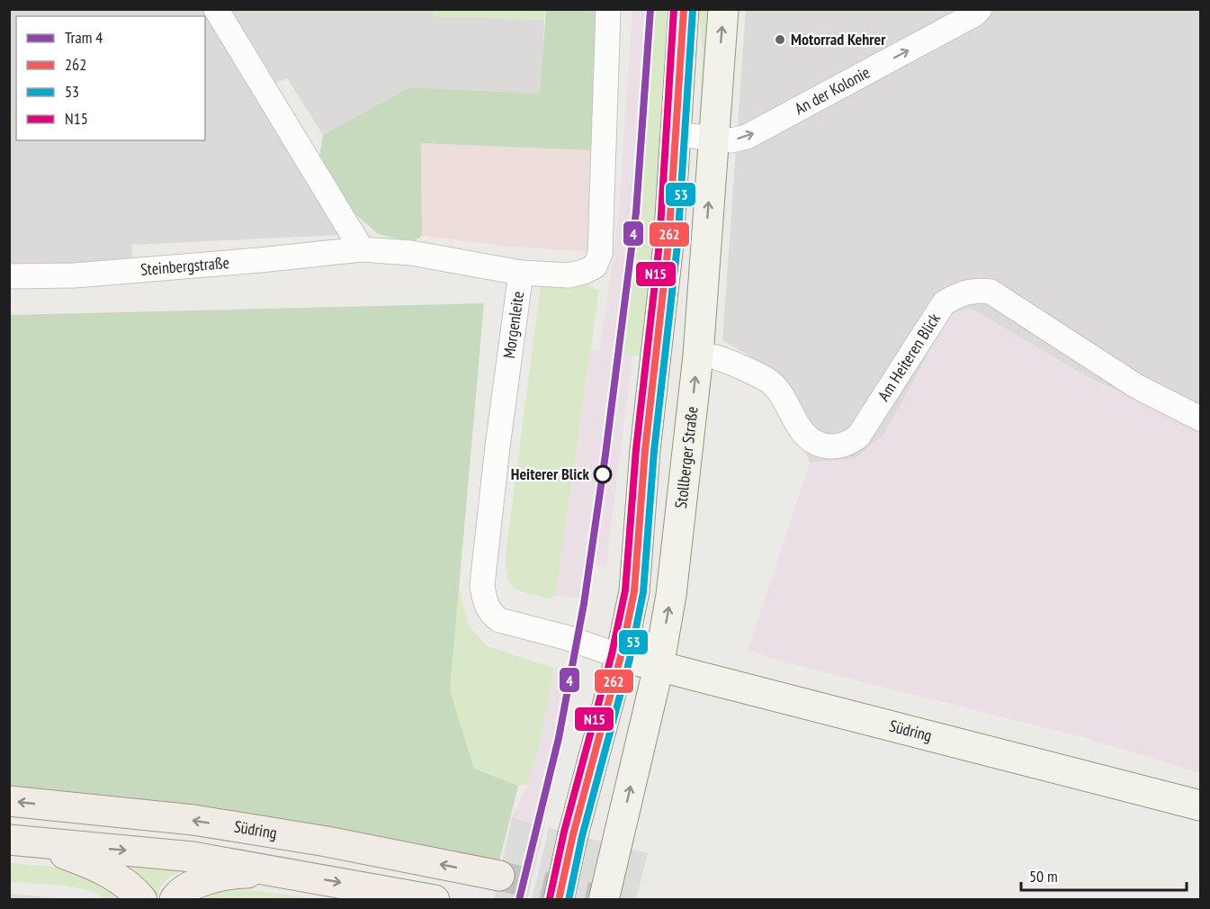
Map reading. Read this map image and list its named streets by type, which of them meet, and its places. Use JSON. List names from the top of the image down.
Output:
{
  "streets": {
    "main road": ["Stollberger Straße", "Südring"],
    "street": [
      "An der Kolonie",
      "Steinbergstraße",
      "Morgenleite",
      "Am Heiteren Blick"
    ]
  },
  "crossings": [
    ["An der Kolonie", "Stollberger Straße"],
    ["Steinbergstraße", "Morgenleite"],
    ["Morgenleite", "Südring"],
    ["Am Heiteren Blick", "Stollberger Straße"],
    ["Stollberger Straße", "Südring"]
  ],
  "one_way": ["An der Kolonie"],
  "places": ["Motorrad Kehrer", "Heiterer Blick"],
  "lines": [
    "tram line 4",
    "transit line 262",
    "transit line N15",
    "transit line 53"
  ],
  "legend": [
    "Tram 4",
    "262",
    "53",
    "N15"
  ],
  "scale_bar": "50 m"
}
